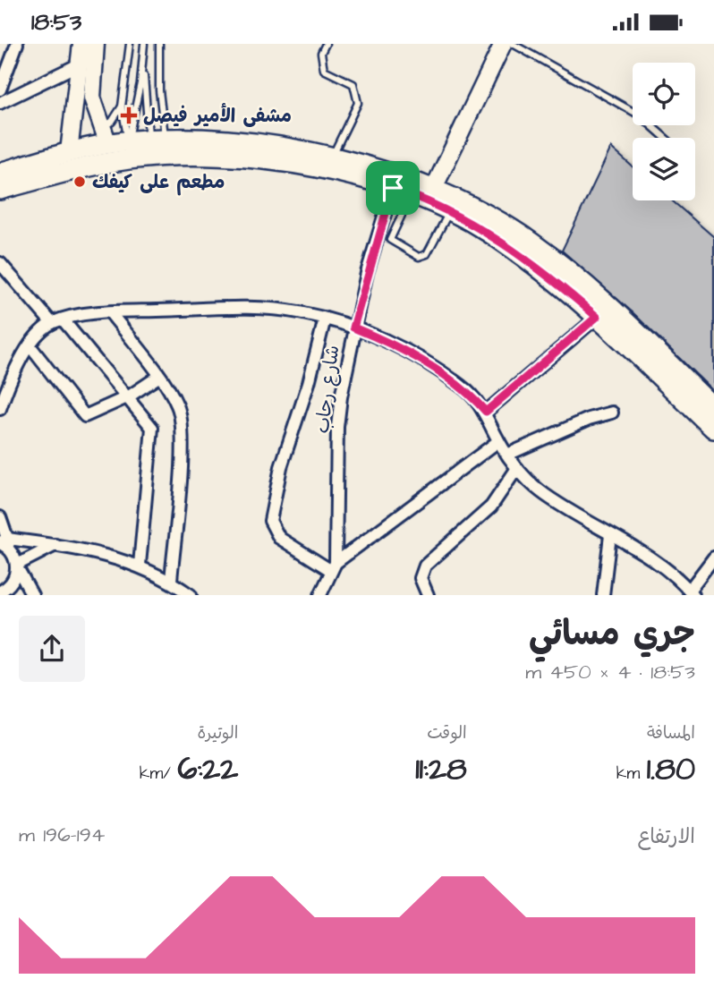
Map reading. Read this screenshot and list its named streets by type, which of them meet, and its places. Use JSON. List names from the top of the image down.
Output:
{
  "streets": {
    "street": ["شارع رحاب"]
  },
  "places": {
    "health": ["مشفى الأمير فيصل"],
    "other": ["مطعم على كيفك"]
  },
  "page": {
    "status": "18:53",
    "heading": ["جري مسائي", "18:53 · 4 × 450 m"],
    "stats": [
      ["المسافة", "1.80 km"],
      ["الوقت", "11:28"],
      ["الوتيرة", "6:22 /km"]
    ],
    "chart": ["الارتفاع", "194–196 m"]
  }
}
